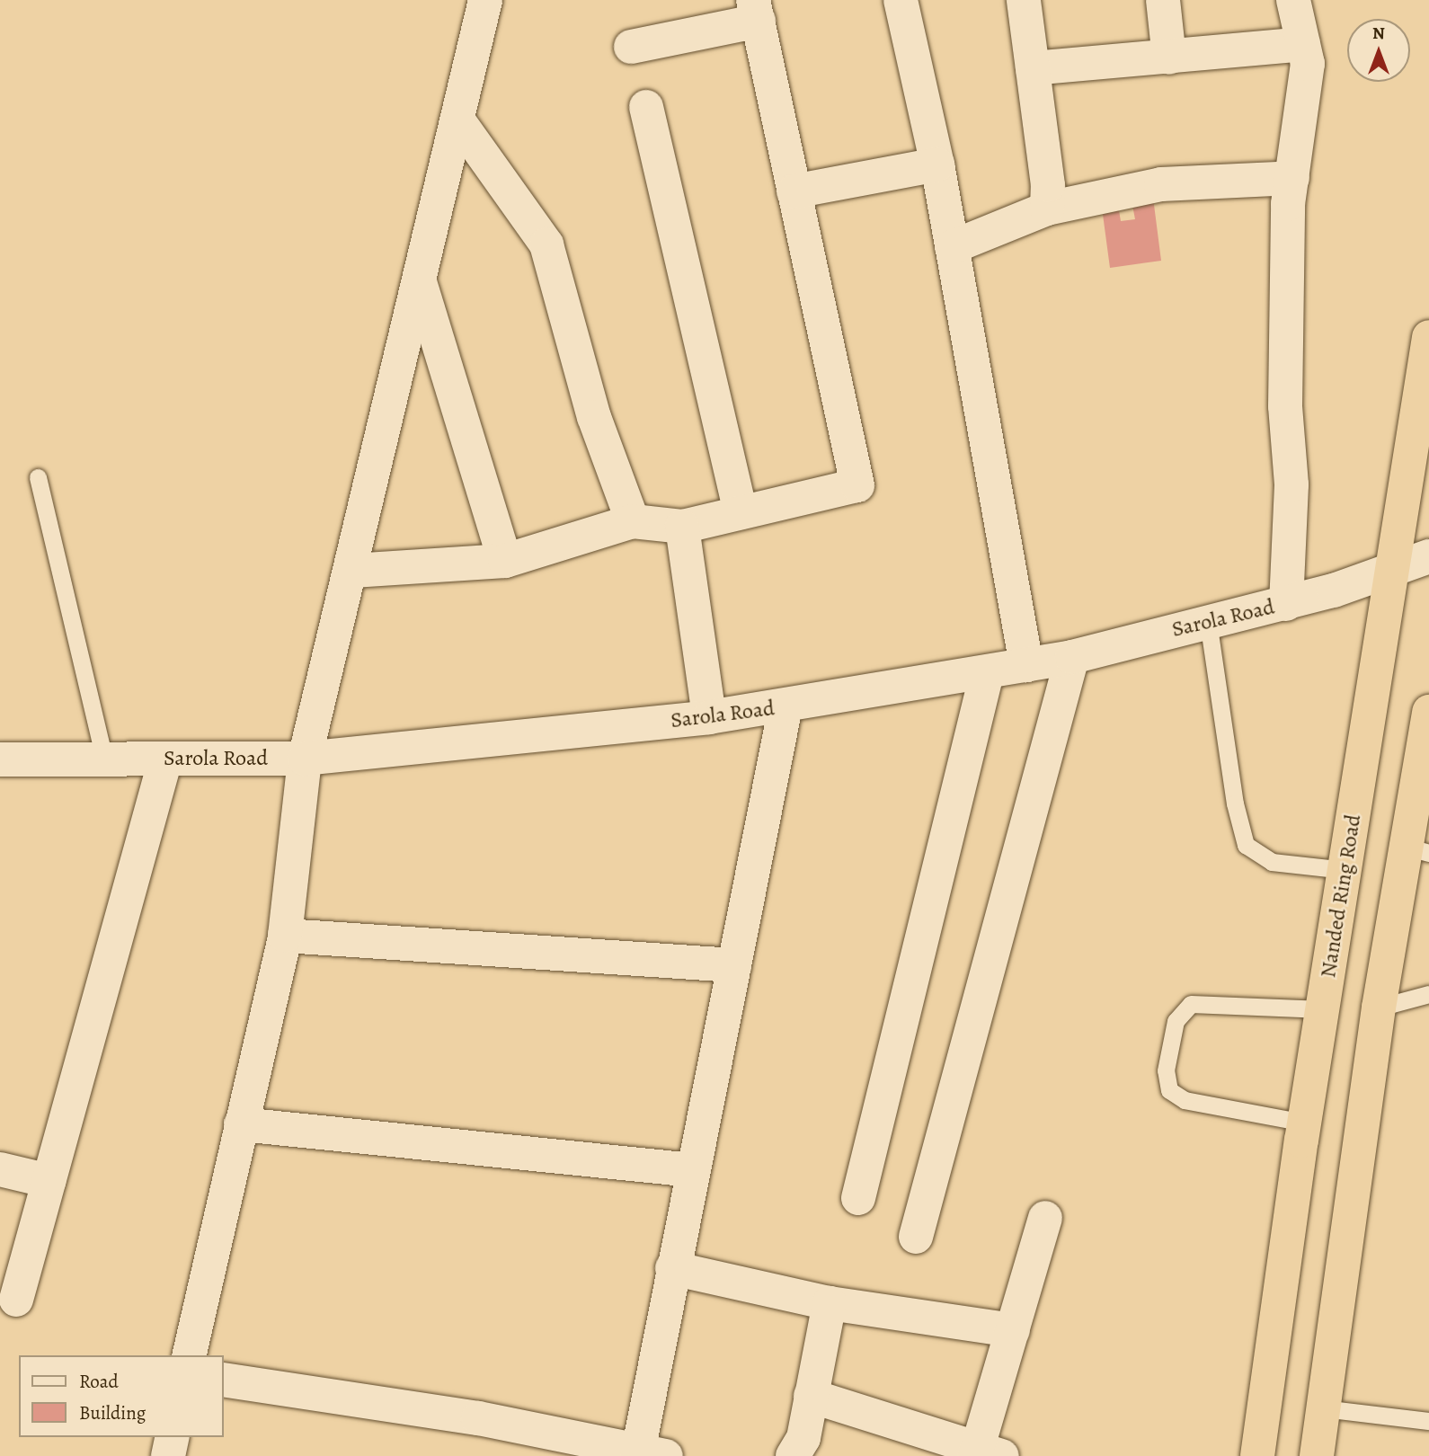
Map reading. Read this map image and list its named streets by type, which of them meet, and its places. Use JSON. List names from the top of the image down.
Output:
{
  "streets": {
    "highway": ["Nanded Ring Road"],
    "street": ["Sarola Road"]
  },
  "crossings": [
    ["Sarola Road", "Nanded Ring Road"]
  ],
  "legend": ["Road", "Building"],
  "north": "top"
}
